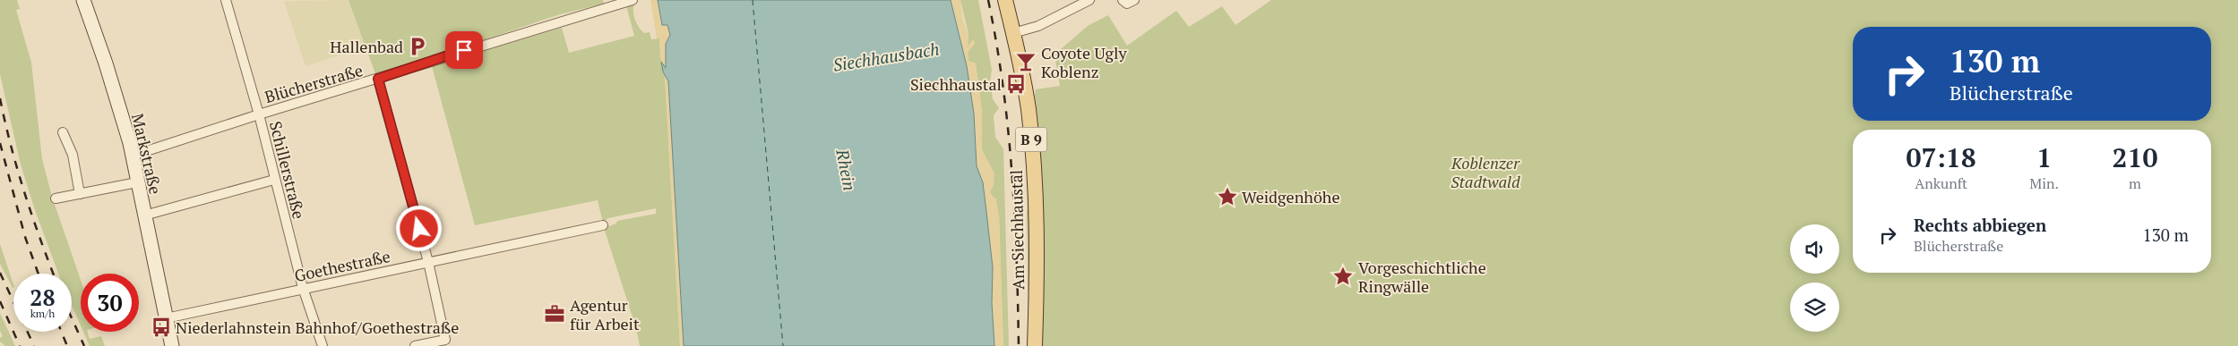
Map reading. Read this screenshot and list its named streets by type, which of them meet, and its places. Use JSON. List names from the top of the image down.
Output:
{
  "streets": {
    "main road": ["B 9", "Am Siechhaustal"],
    "street": [
      "Blücherstraße",
      "Markstraße",
      "Schillerstraße",
      "Goethestraße"
    ]
  },
  "crossings": [
    ["Blücherstraße", "Markstraße"],
    ["Blücherstraße", "Schillerstraße"],
    ["Markstraße", "Goethestraße"],
    ["Schillerstraße", "Goethestraße"]
  ],
  "water": ["Siechhausbach", "Rhein"],
  "parks": ["Koblenzer Stadtwald"],
  "places": {
    "parking": ["Hallenbad"],
    "bar": ["Coyote Ugly Koblenz"],
    "bus stop": ["Siechhaustal", "Niederlahnstein Bahnhof/Goethestraße"],
    "place": ["Weidgenhöhe", "Vorgeschichtliche Ringwälle"],
    "office": ["Agentur für Arbeit"]
  },
  "page": {
    "turn": ["130 m", "Blücherstraße"],
    "eta": [
      "07:18",
      "Ankunft",
      "1",
      "Min.",
      "210",
      "m"
    ],
    "list": [
      {
        "name": "Rechts abbiegen",
        "note": "Blücherstraße",
        "value": "130 m"
      }
    ],
    "speed": "28 km/h",
    "limit": "30"
  }
}
